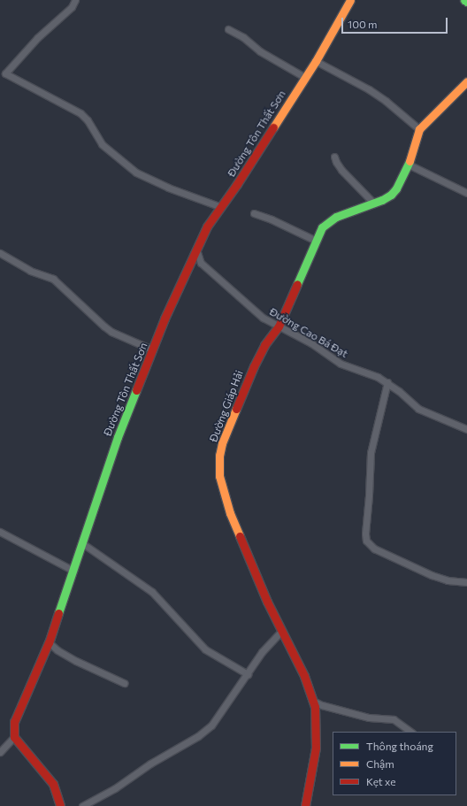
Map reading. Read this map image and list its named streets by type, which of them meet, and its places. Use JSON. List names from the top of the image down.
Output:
{
  "streets": {
    "street": ["Đường Tôn Thất Sơn", "Đường Cao Bá Đạt", "Đường Giáp Hải"]
  },
  "crossings": [
    ["Đường Tôn Thất Sơn", "Đường Cao Bá Đạt"],
    ["Đường Cao Bá Đạt", "Đường Giáp Hải"]
  ],
  "legend": ["Thông thoáng", "Chậm", "Kẹt xe"],
  "scale_bar": "100 m"
}
